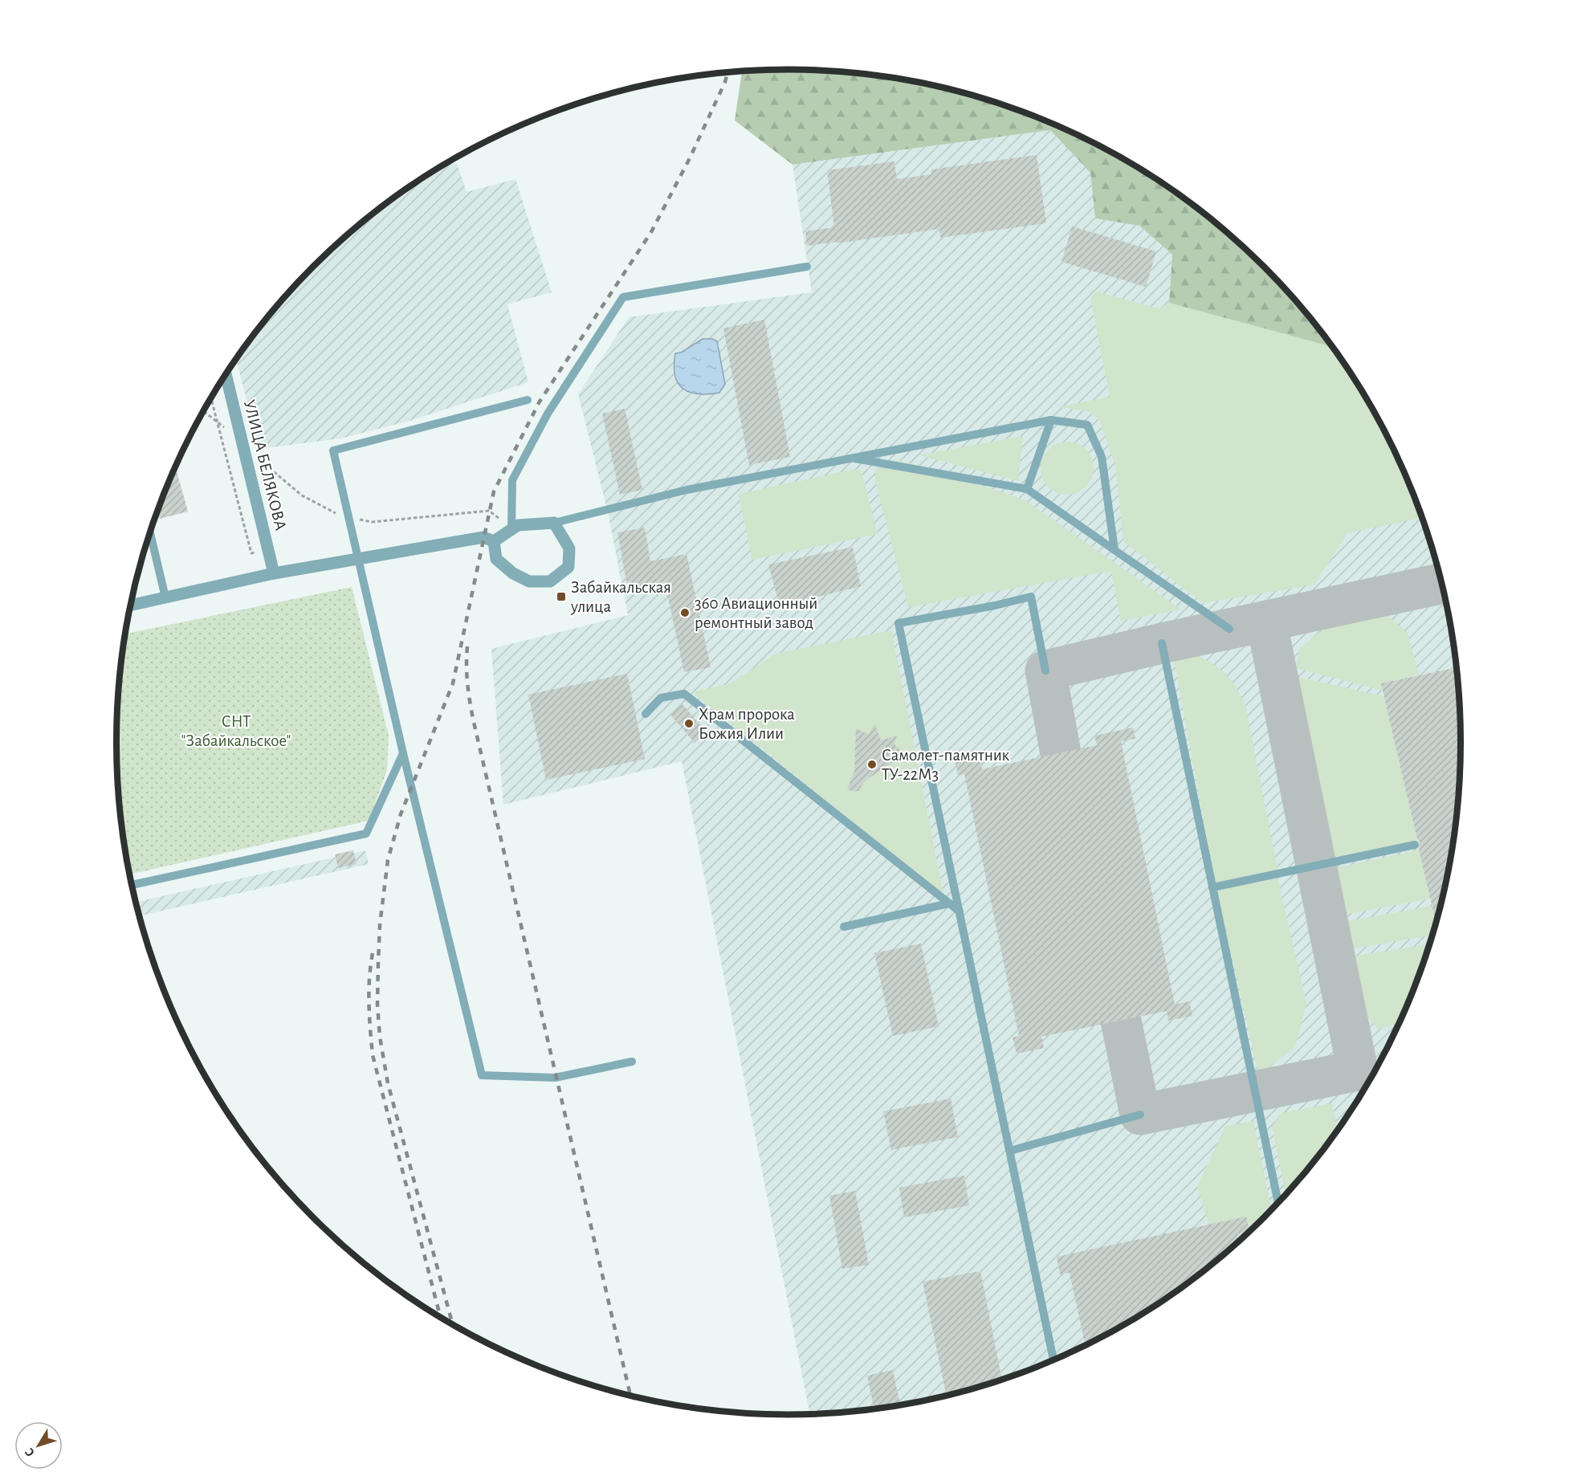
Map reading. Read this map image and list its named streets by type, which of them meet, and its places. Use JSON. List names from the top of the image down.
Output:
{
  "streets": {
    "street": ["УЛИЦА БЕЛЯКОВА"]
  },
  "parks": ["СНТ \"Забайкальское\""],
  "places": {
    "transit": ["Забайкальская улица"],
    "other": ["360 Авиационный ремонтный завод", "Храм пророка Божия Илии", "Самолет-памятник ТУ-22М3"]
  },
  "north": "bottom left"
}
